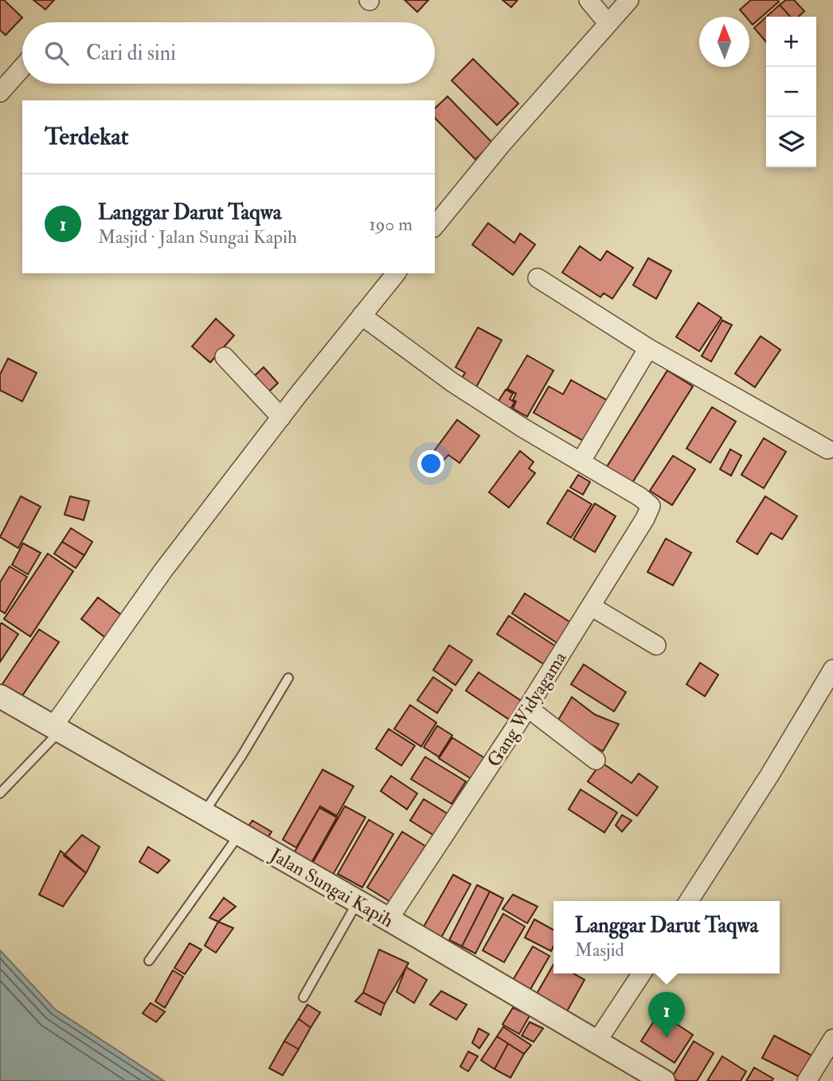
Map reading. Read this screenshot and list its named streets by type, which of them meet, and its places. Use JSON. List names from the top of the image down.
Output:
{
  "streets": {
    "street": ["Gang Widyagama", "Jalan Sungai Kapih"]
  },
  "crossings": [
    ["Gang Widyagama", "Jalan Sungai Kapih"]
  ],
  "north": "top",
  "page": {
    "map_buttons": ["+", "−"],
    "search": "Cari di sini",
    "heading": "Terdekat",
    "list": [
      {
        "mark": "1",
        "name": "Langgar Darut Taqwa",
        "note": "Masjid · Jalan Sungai Kapih",
        "value": "190 m"
      }
    ],
    "popup": ["Langgar Darut Taqwa", "Masjid"],
    "pins": "1"
  }
}
